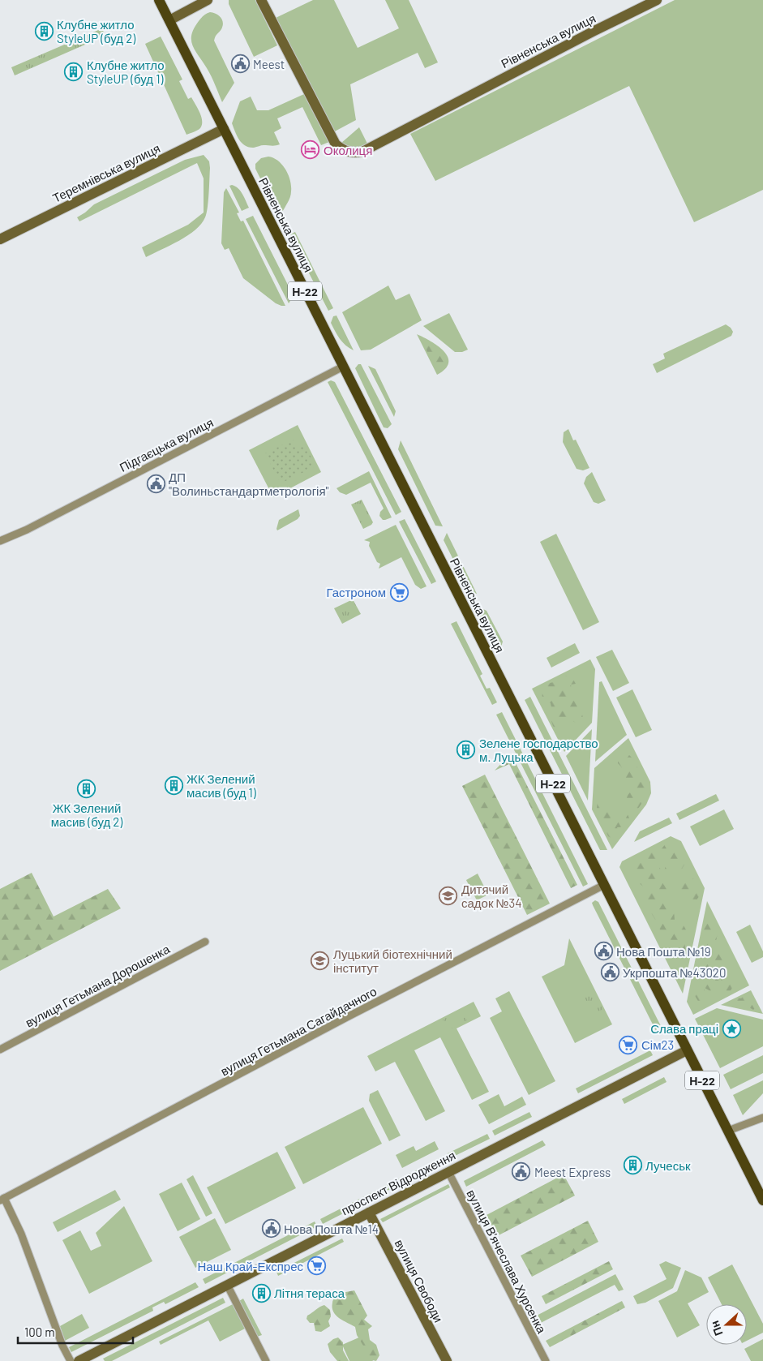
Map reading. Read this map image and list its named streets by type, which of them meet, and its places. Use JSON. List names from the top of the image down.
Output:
{
  "streets": {
    "main road": ["Рівненська вулиця", "Н-22"],
    "street": [
      "Теремнівська вулиця",
      "Підгаєцька вулиця",
      "вулиця Гетьмана Дорошенка",
      "вулиця Гетьмана Сагайдачного",
      "проспект Відродження",
      "вулиця Вʼячеслава Хурсенка",
      "вулиця Свободи"
    ]
  },
  "crossings": [
    ["Рівненська вулиця", "Теремнівська вулиця"],
    ["Рівненська вулиця", "Підгаєцька вулиця"],
    ["Рівненська вулиця", "вулиця Гетьмана Сагайдачного"],
    ["Рівненська вулиця", "проспект Відродження"],
    ["проспект Відродження", "вулиця Вʼячеслава Хурсенка"],
    ["проспект Відродження", "вулиця Свободи"]
  ],
  "places": {
    "building": [
      "Клубне житло StyleUP (буд 2)",
      "Клубне житло StyleUP (буд 1)",
      "Зелене господарство м. Луцька",
      "ЖК Зелений масив (буд 1)",
      "ЖК Зелений масив (буд 2)",
      "Лучеськ",
      "Літня тераса"
    ],
    "public building": [
      "Meest",
      "ДП \"Волиньстандартметрологія\"",
      "Нова Пошта №19",
      "Укрпошта №43020",
      "Meest Express",
      "Нова Пошта №14"
    ],
    "hotel": ["Околиця"],
    "supermarket": ["Гастроном", "Сім23", "Наш Край-Експрес"],
    "school or university": ["Дитячий садок №34", "Луцький біотехнічний інститут"],
    "place": ["Слава праці"]
  },
  "scale_bar": "100 m",
  "north": "left"
}
